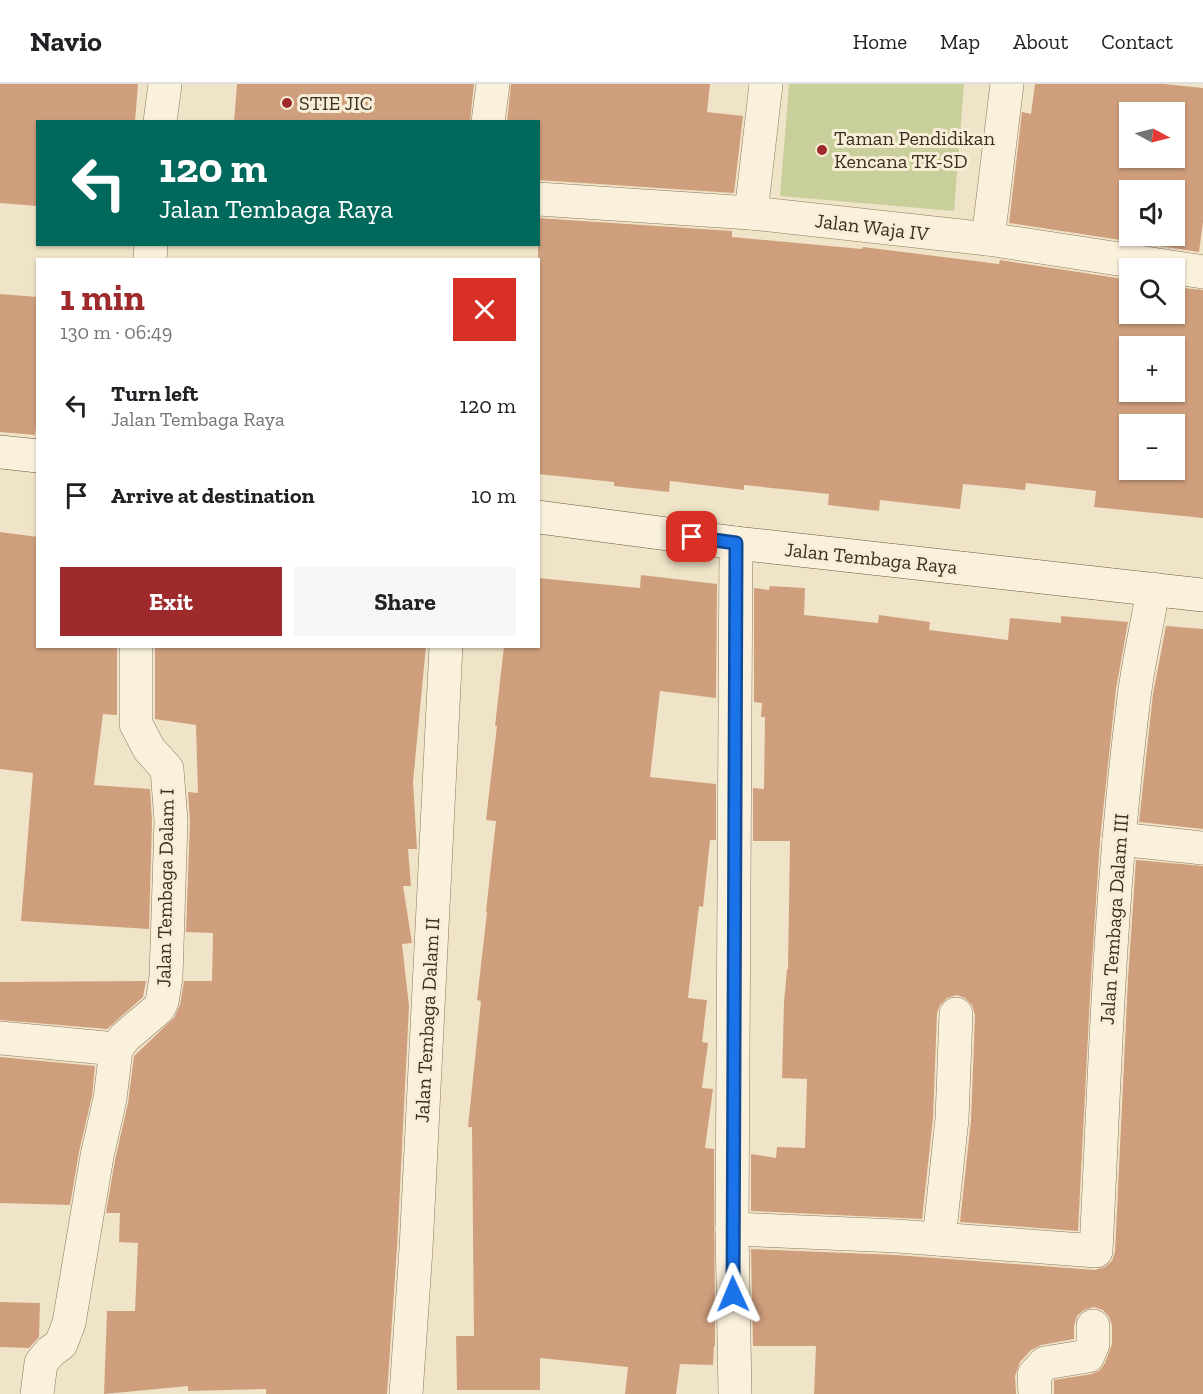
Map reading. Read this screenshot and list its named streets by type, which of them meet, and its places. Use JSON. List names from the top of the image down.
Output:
{
  "streets": {
    "street": [
      "Jalan Waja IV",
      "Jalan Tembaga Raya",
      "Jalan Tembaga Dalam I",
      "Jalan Tembaga Dalam III",
      "Jalan Tembaga Dalam II"
    ]
  },
  "crossings": [
    ["Jalan Tembaga Raya", "Jalan Tembaga Dalam III"]
  ],
  "places": ["STIE JIC", "Taman Pendidikan Kencana TK-SD"],
  "north": "right",
  "page": {
    "header": "Navio",
    "nav": [
      "Home",
      "Map",
      "About",
      "Contact"
    ],
    "map_buttons": ["+", "−"],
    "turn": ["120 m", "Jalan Tembaga Raya"],
    "heading": ["1 min", "130 m · 06:49"],
    "list": [
      {
        "name": "Turn left",
        "note": "Jalan Tembaga Raya",
        "value": "120 m"
      },
      {
        "name": "Arrive at destination",
        "value": "10 m"
      }
    ],
    "buttons": ["Exit", "Share"]
  }
}
